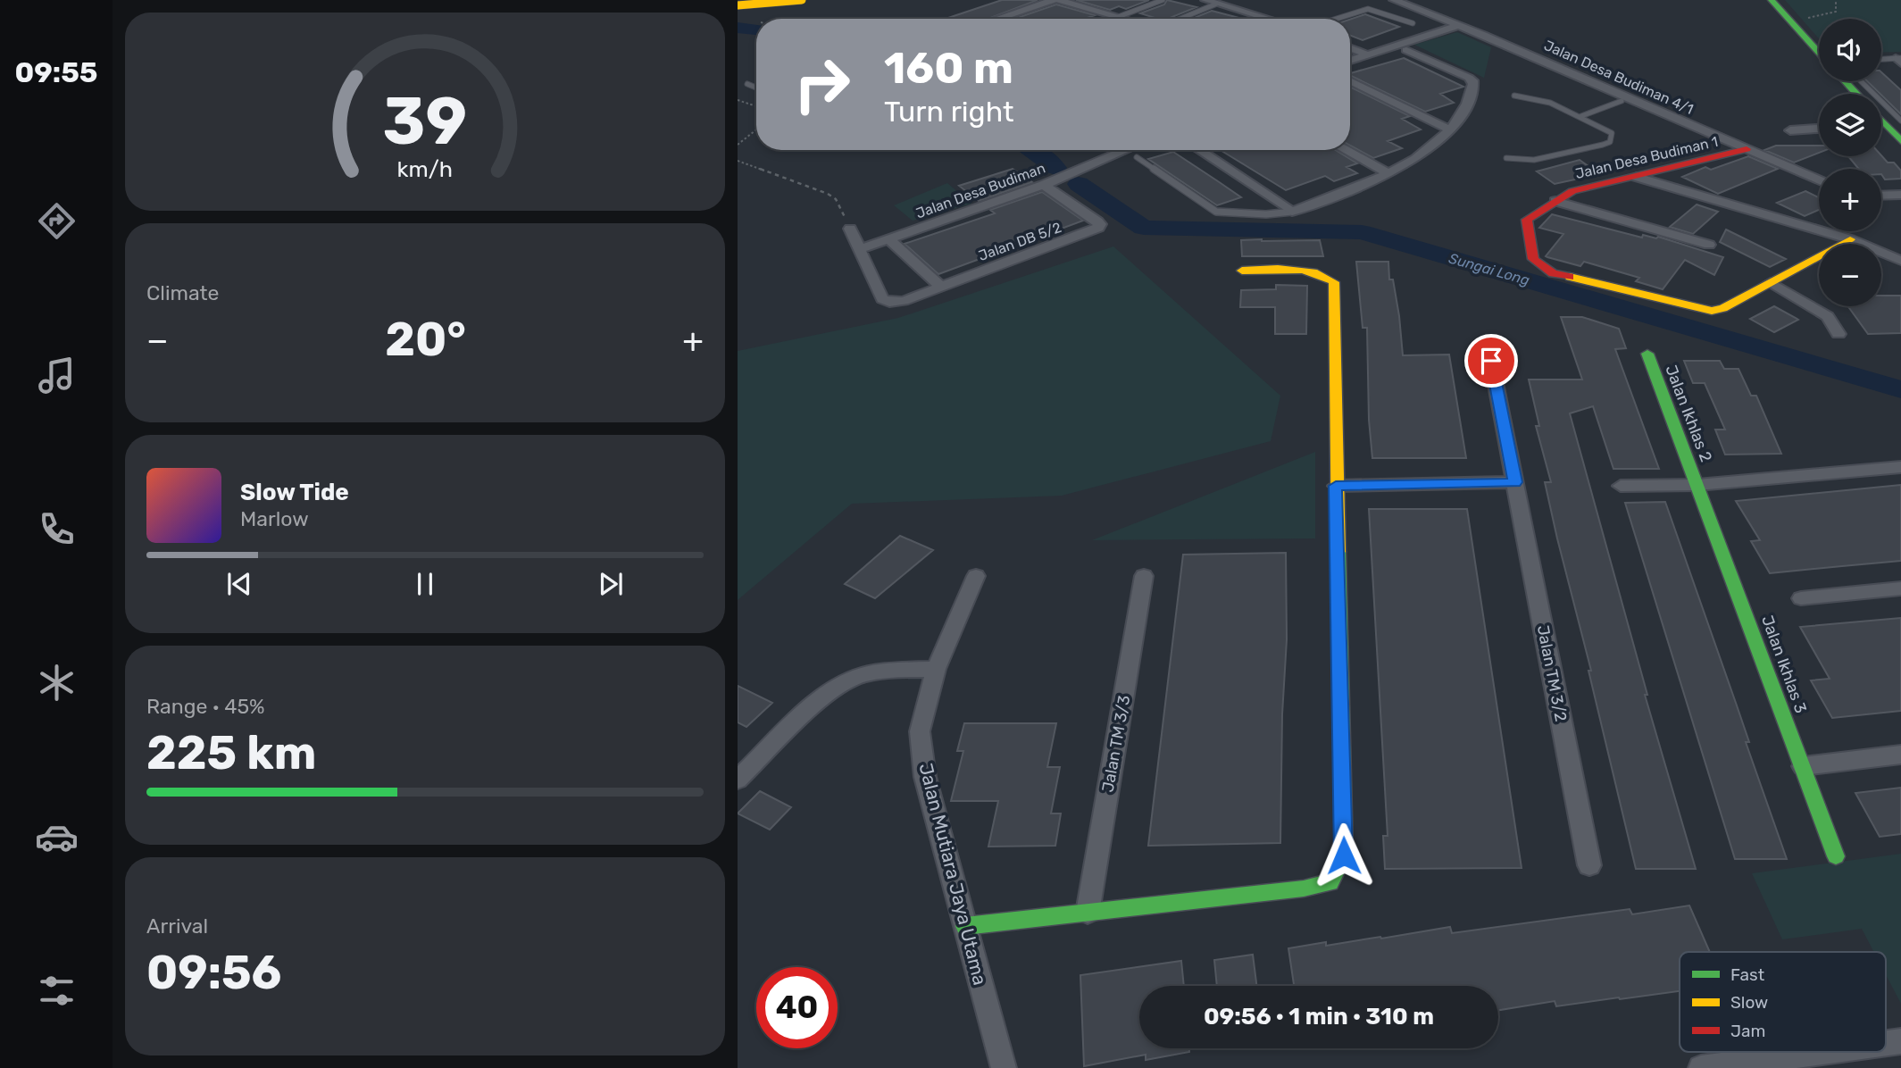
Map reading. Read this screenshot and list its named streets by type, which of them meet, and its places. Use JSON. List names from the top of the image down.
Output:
{
  "streets": {
    "main road": ["Jalan Desa Budiman 1", "Jalan Ikhlas 2", "Jalan Ikhlas 3"],
    "street": [
      "Jalan Desa Budiman 4/1",
      "Jalan Desa Budiman",
      "Jalan DB 5/2",
      "Jalan TM 3/2",
      "Jalan TM 3/3",
      "Jalan Mutiara Jaya Utama"
    ]
  },
  "crossings": [
    ["Jalan Desa Budiman 4/1", "Jalan Desa Budiman 1"],
    ["Jalan Desa Budiman", "Jalan DB 5/2"],
    ["Jalan Ikhlas 2", "Jalan Ikhlas 3"]
  ],
  "water": ["Sungai Long"],
  "legend": ["Fast", "Slow", "Jam"],
  "page": {
    "tabs": "09:55",
    "map_buttons": ["+", "−"],
    "turn": ["160 m", "Turn right"],
    "tile": [
      "Climate",
      ["Range · 45%", "225 km"],
      ["Arrival", "09:56"]
    ],
    "heat": ["−", "20°", "+"],
    "song": ["Slow Tide", "Marlow"],
    "limit": "40",
    "trip": "09:56 · 1 min · 310 m",
    "gauge": ["39", "km/h"]
  }
}
